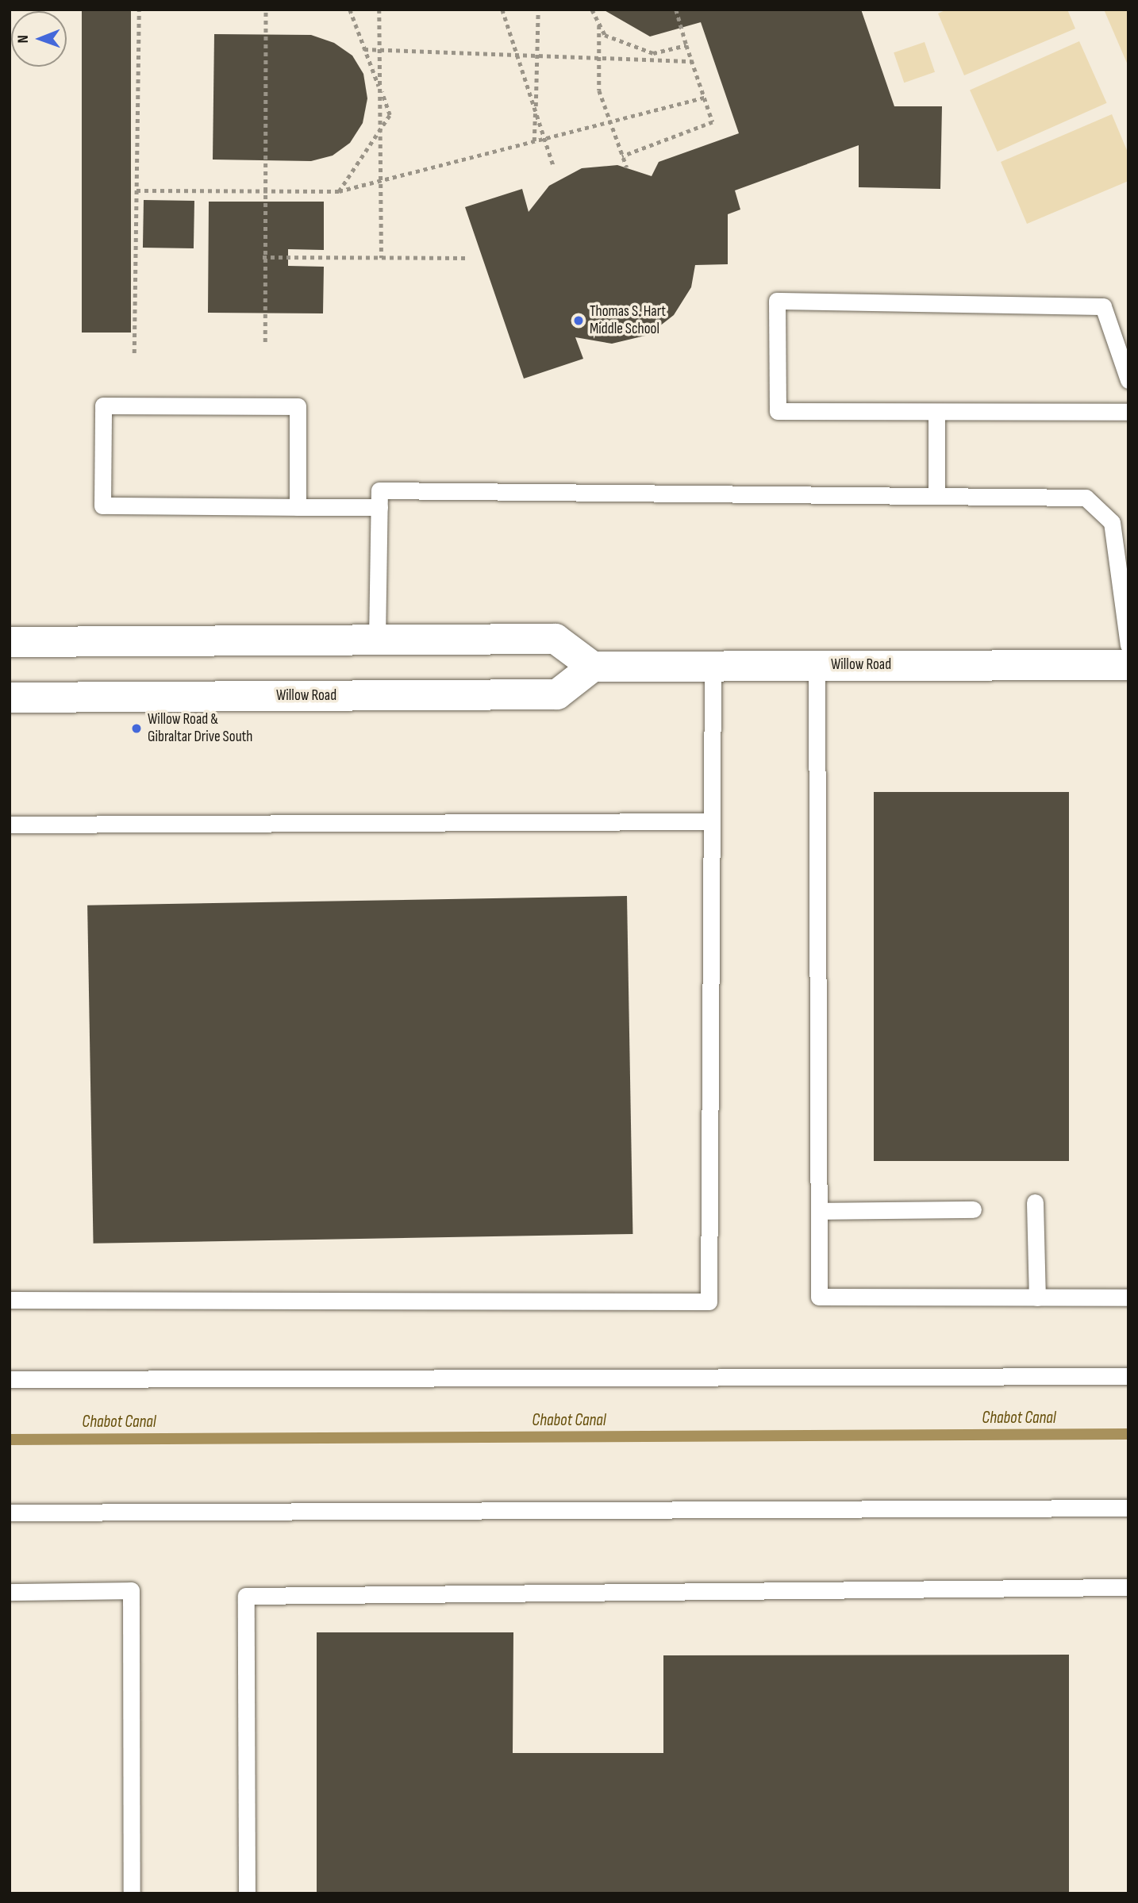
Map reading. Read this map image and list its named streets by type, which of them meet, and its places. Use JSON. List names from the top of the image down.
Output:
{
  "streets": {
    "street": ["Willow Road"]
  },
  "water": ["Chabot Canal"],
  "places": ["Thomas S. Hart Middle School", "Willow Road & Gibraltar Drive South"],
  "north": "left"
}
